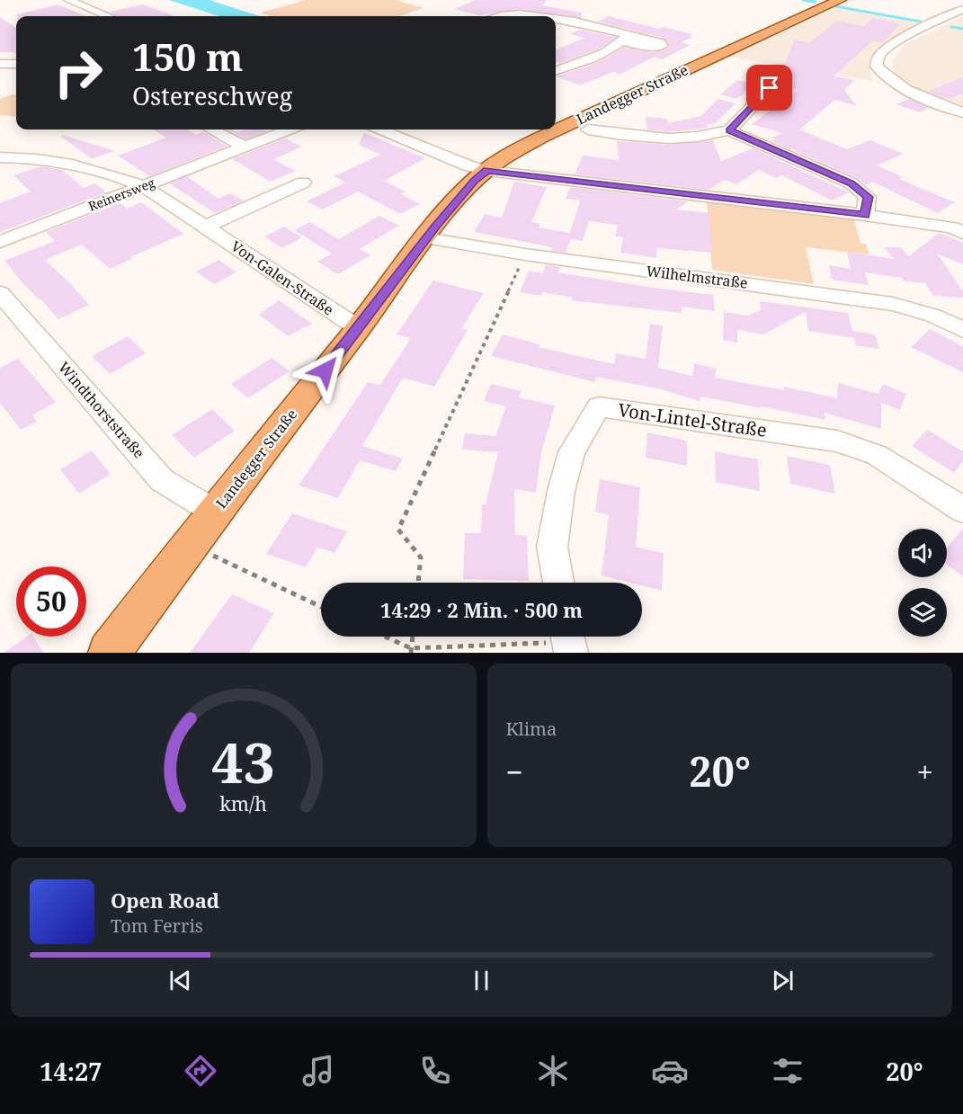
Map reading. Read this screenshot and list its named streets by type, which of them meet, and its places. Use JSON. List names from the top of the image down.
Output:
{
  "streets": {
    "main road": ["Landegger Straße"],
    "street": [
      "Reinersweg",
      "Wilhelmstraße",
      "Von-Galen-Straße",
      "Windthorststraße",
      "Von-Lintel-Straße"
    ]
  },
  "crossings": [
    ["Landegger Straße", "Wilhelmstraße"],
    ["Landegger Straße", "Von-Galen-Straße"],
    ["Landegger Straße", "Windthorststraße"],
    ["Reinersweg", "Von-Galen-Straße"]
  ],
  "page": {
    "turn": ["150 m", "Ostereschweg"],
    "limit": "50",
    "trip": "14:29 · 2 Min. · 500 m",
    "tile": "Klima",
    "heat": ["−", "20°", "+"],
    "song": ["Open Road", "Tom Ferris"],
    "tabs": ["14:27", "20°"],
    "gauge": ["43", "km/h"]
  }
}
